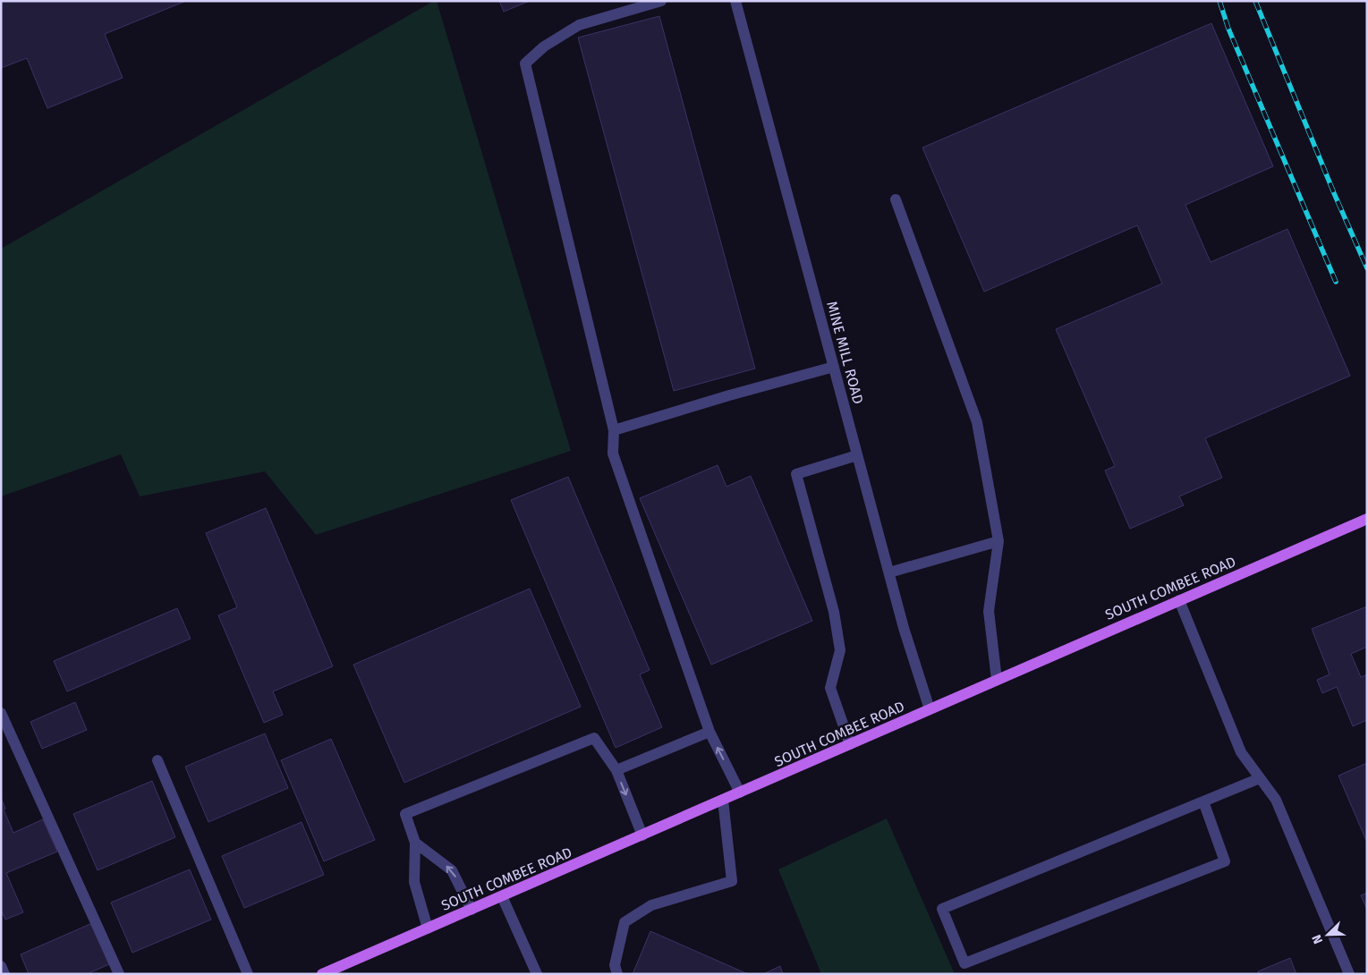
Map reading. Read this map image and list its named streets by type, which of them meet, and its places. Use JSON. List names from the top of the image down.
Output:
{
  "streets": {
    "main road": ["SOUTH COMBEE ROAD"],
    "street": ["MINE MILL ROAD"]
  },
  "crossings": [
    ["MINE MILL ROAD", "SOUTH COMBEE ROAD"]
  ],
  "north": "bottom left"
}
